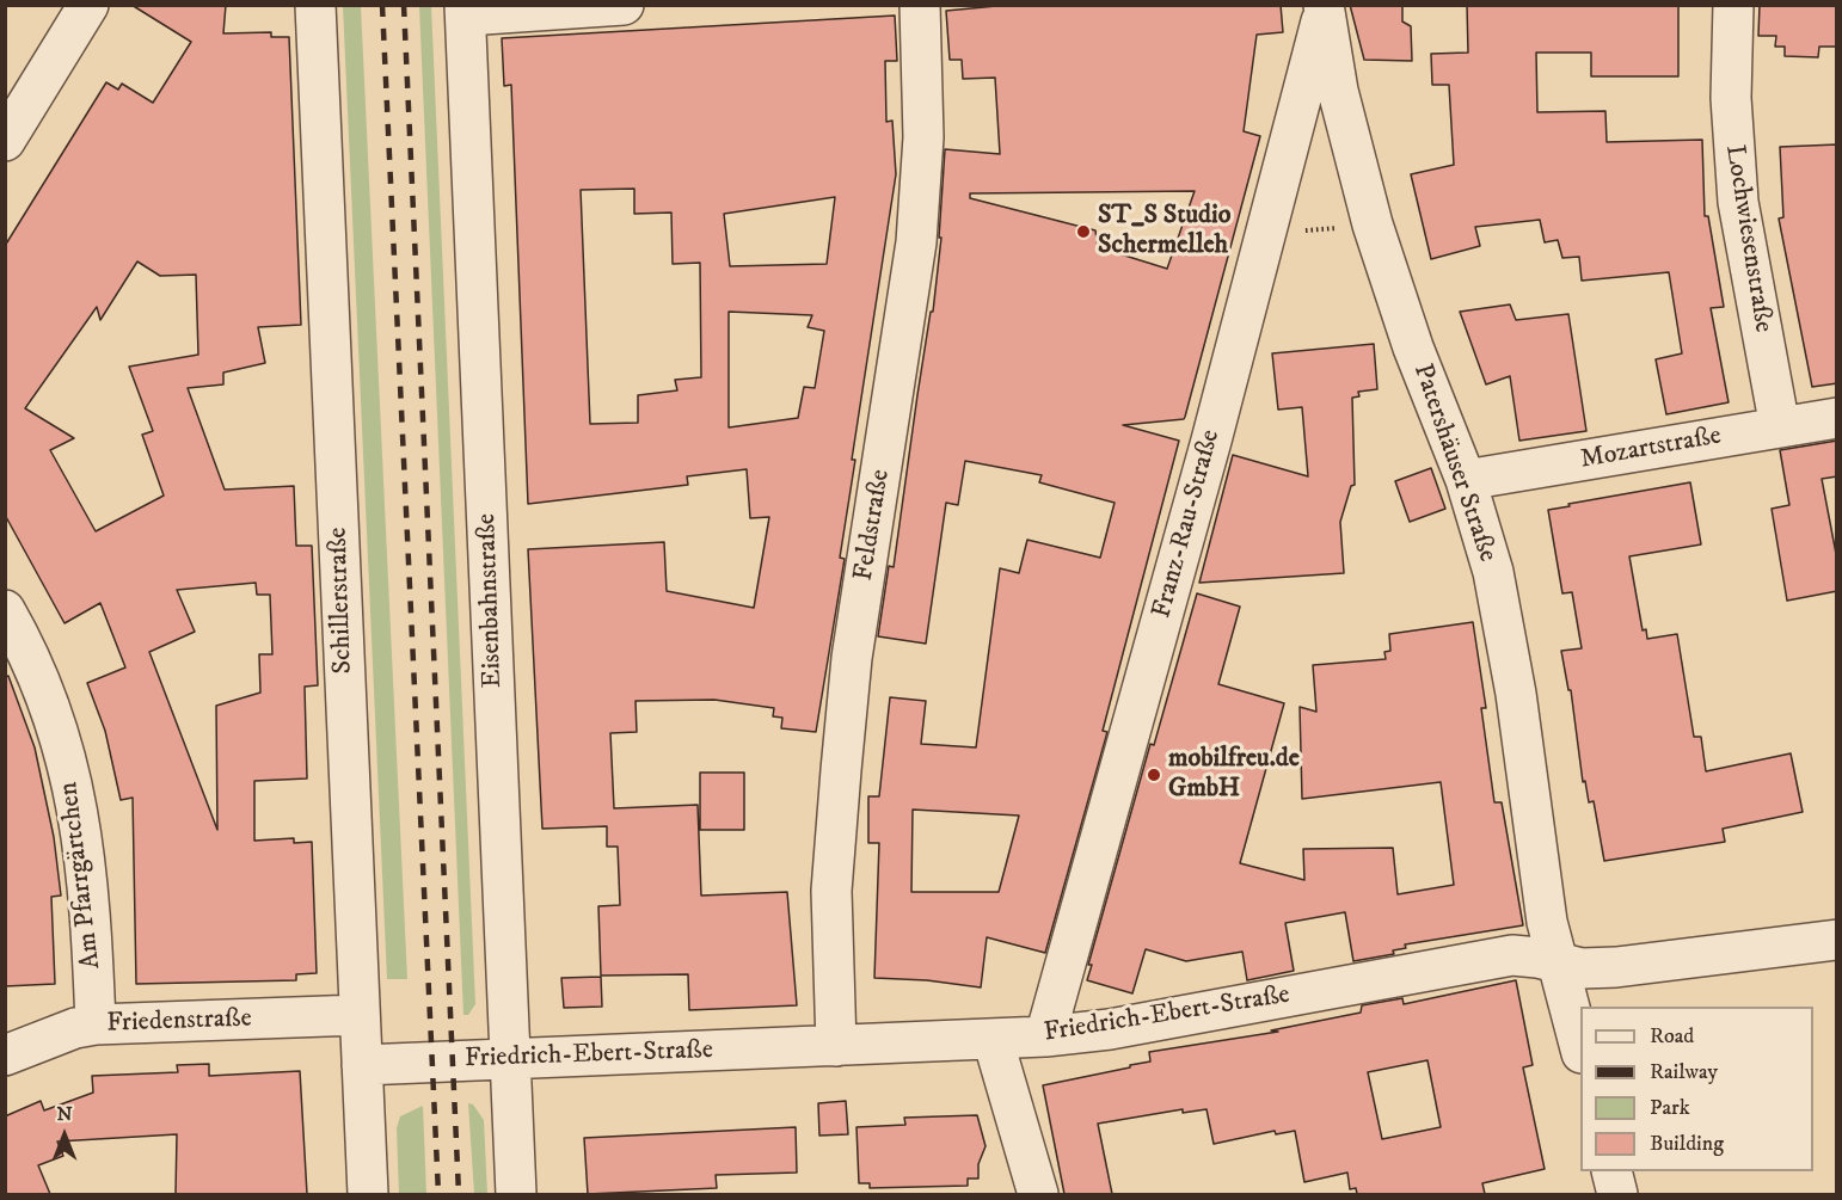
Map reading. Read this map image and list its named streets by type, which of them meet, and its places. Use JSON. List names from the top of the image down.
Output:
{
  "streets": {
    "street": [
      "Lochwiesenstraße",
      "Mozartstraße",
      "Patershäuser Straße",
      "Franz-Rau-Straße",
      "Feldstraße",
      "Schillerstraße",
      "Eisenbahnstraße",
      "Am Pfarrgärtchen",
      "Friedrich-Ebert-Straße",
      "Friedenstraße"
    ]
  },
  "crossings": [
    ["Lochwiesenstraße", "Mozartstraße"],
    ["Mozartstraße", "Patershäuser Straße"],
    ["Patershäuser Straße", "Franz-Rau-Straße"],
    ["Patershäuser Straße", "Friedrich-Ebert-Straße"],
    ["Franz-Rau-Straße", "Friedrich-Ebert-Straße"],
    ["Feldstraße", "Friedrich-Ebert-Straße"],
    ["Schillerstraße", "Friedrich-Ebert-Straße"],
    ["Schillerstraße", "Friedenstraße"],
    ["Eisenbahnstraße", "Friedrich-Ebert-Straße"],
    ["Am Pfarrgärtchen", "Friedenstraße"]
  ],
  "places": ["ST_S Studio Schermelleh", "mobilfreu.de GmbH"],
  "legend": [
    "Road",
    "Railway",
    "Park",
    "Building"
  ],
  "north": "top"
}
